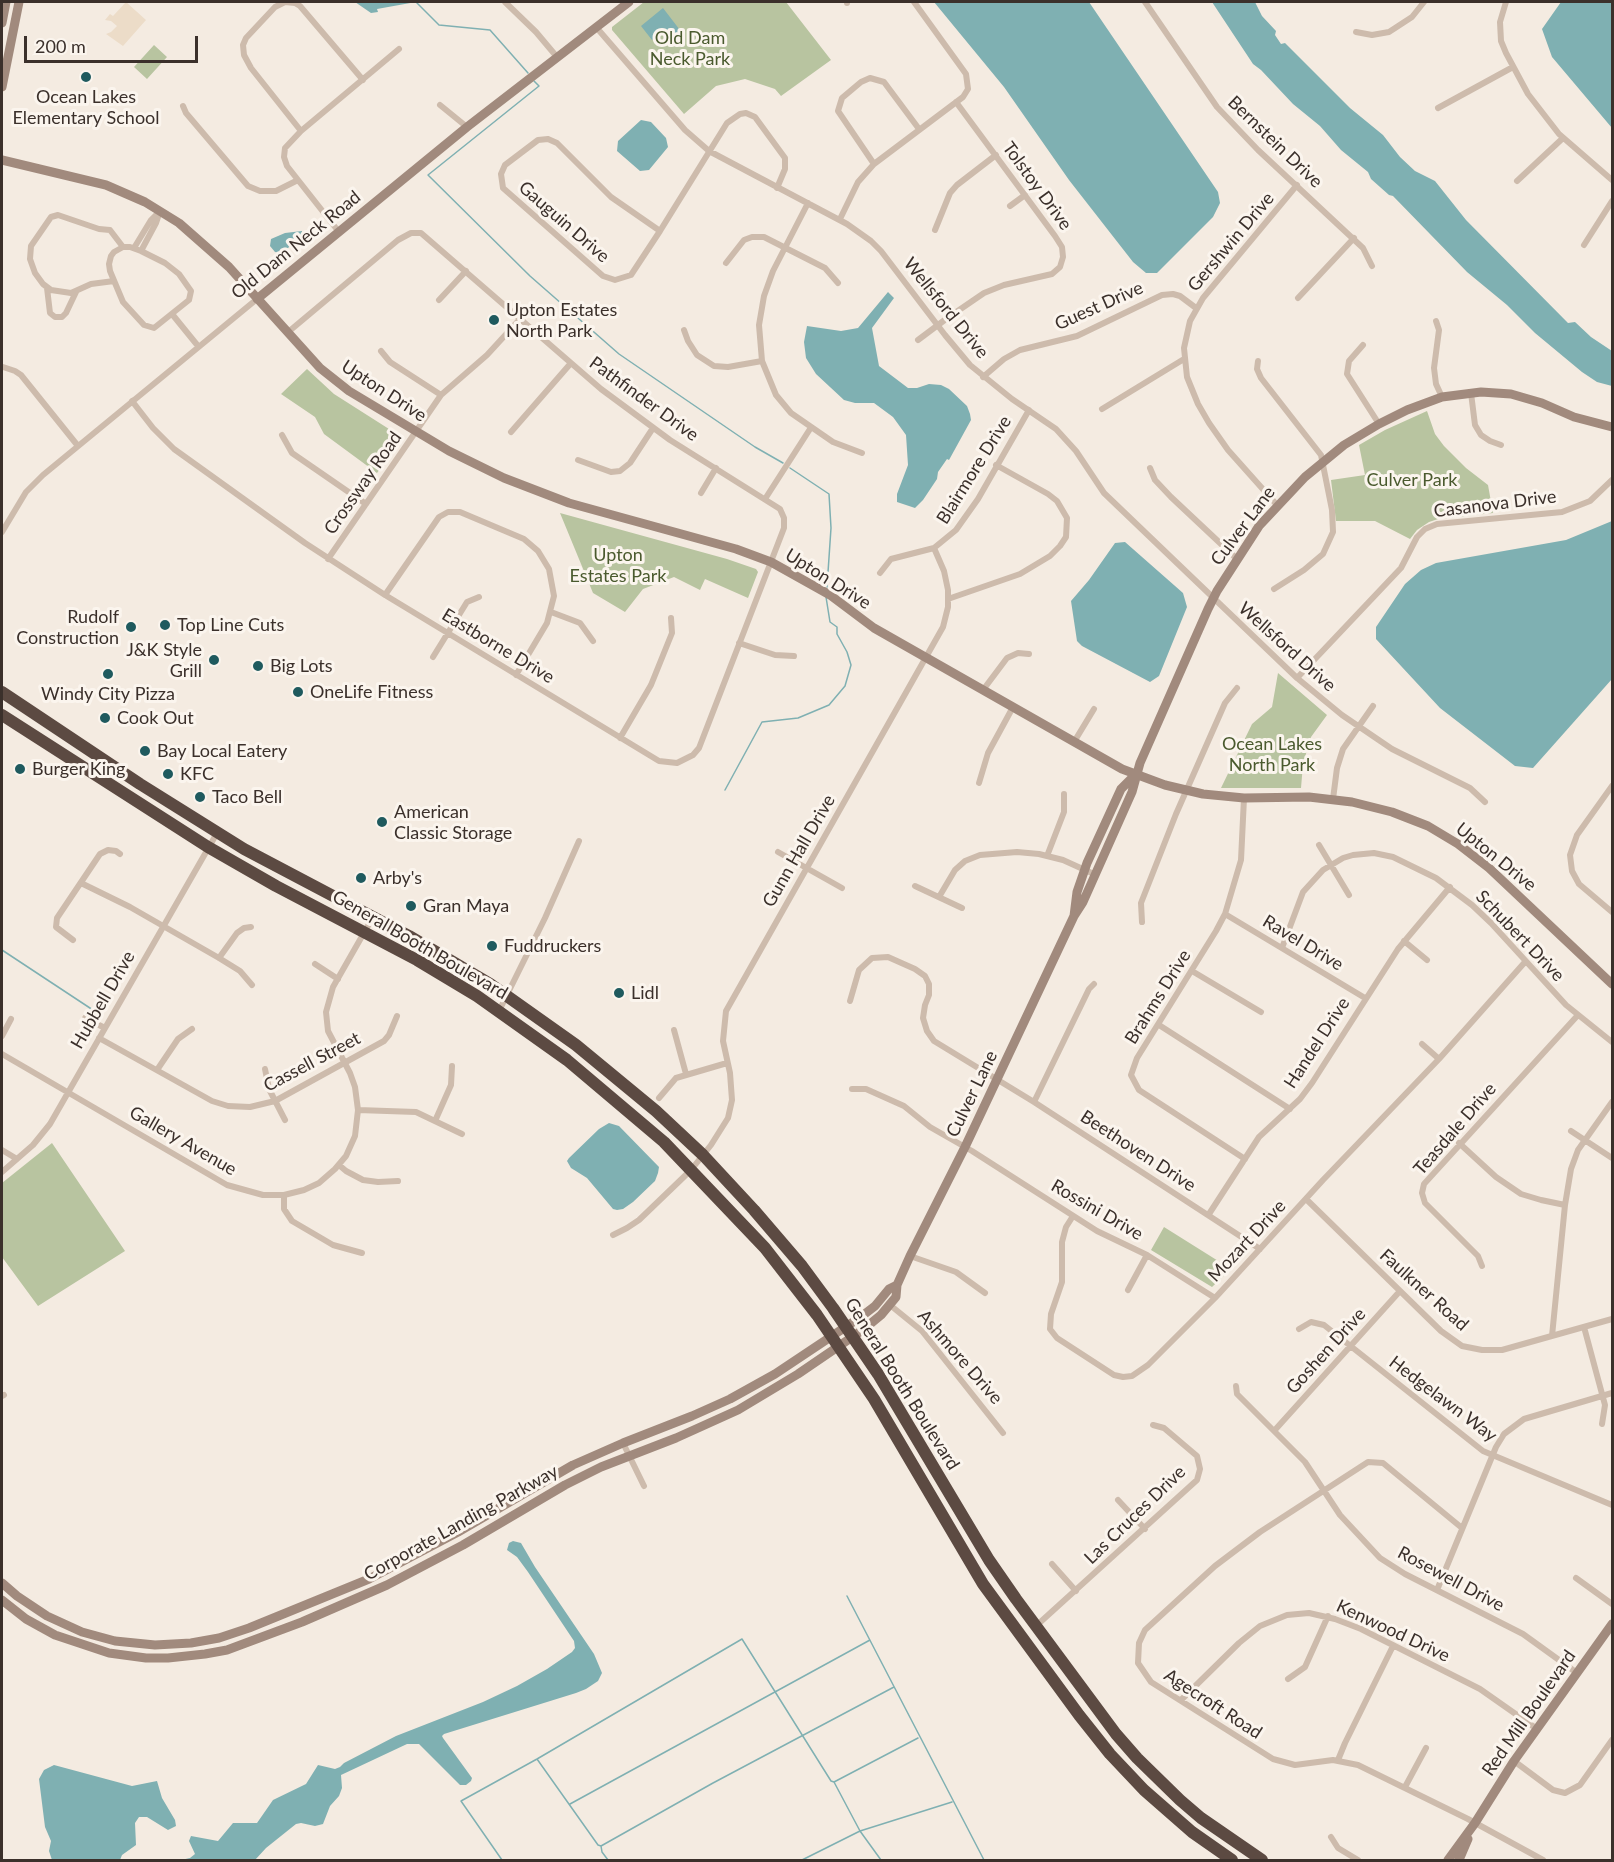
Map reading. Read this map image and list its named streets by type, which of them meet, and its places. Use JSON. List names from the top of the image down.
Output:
{
  "streets": {
    "highway": ["General Booth Boulevard"],
    "street": [
      "Bernstein Drive",
      "Tolstoy Drive",
      "Gauguin Drive",
      "Gershwin Drive",
      "Old Dam Neck Road",
      "Guest Drive",
      "Wellsford Drive",
      "Upton Drive",
      "Pathfinder Drive",
      "Blairmore Drive",
      "Crossway Road",
      "Casanova Drive",
      "Culver Lane",
      "Eastborne Drive",
      "Gunn Hall Drive",
      "Schubert Drive",
      "Ravel Drive",
      "Brahms Drive",
      "Hubbell Drive",
      "Handel Drive",
      "Cassell Street",
      "Teasdale Drive",
      "Gallery Avenue",
      "Beethoven Drive",
      "Rossini Drive",
      "Mozart Drive",
      "Faulkner Road",
      "Goshen Drive",
      "Ashmore Drive",
      "Hedgelawn Way",
      "Las Cruces Drive",
      "Corporate Landing Parkway",
      "Rosewell Drive",
      "Kenwood Drive",
      "Agecroft Road",
      "Red Mill Boulevard"
    ]
  },
  "crossings": [
    ["Bernstein Drive", "Gershwin Drive"],
    ["Tolstoy Drive", "Wellsford Drive"],
    ["Gauguin Drive", "Wellsford Drive"],
    ["Gershwin Drive", "Guest Drive"],
    ["Gershwin Drive", "Culver Lane"],
    ["Old Dam Neck Road", "Wellsford Drive"],
    ["Old Dam Neck Road", "Upton Drive"],
    ["Old Dam Neck Road", "Eastborne Drive"],
    ["Guest Drive", "Wellsford Drive"],
    ["Wellsford Drive", "Blairmore Drive"],
    ["Wellsford Drive", "Casanova Drive"],
    ["Wellsford Drive", "Culver Lane"],
    ["Upton Drive", "Pathfinder Drive"],
    ["Upton Drive", "Crossway Road"],
    ["Upton Drive", "Culver Lane"],
    ["Upton Drive", "Eastborne Drive"],
    ["Upton Drive", "Gunn Hall Drive"],
    ["Upton Drive", "Brahms Drive"],
    ["Pathfinder Drive", "Crossway Road"],
    ["Pathfinder Drive", "Eastborne Drive"],
    ["Blairmore Drive", "Gunn Hall Drive"],
    ["Crossway Road", "Eastborne Drive"],
    ["Culver Lane", "General Booth Boulevard"],
    ["Culver Lane", "Beethoven Drive"],
    ["Culver Lane", "Rossini Drive"],
    ["Culver Lane", "Ashmore Drive"],
    ["Culver Lane", "Corporate Landing Parkway"],
    ["Gunn Hall Drive", "General Booth Boulevard"],
    ["Schubert Drive", "Ravel Drive"],
    ["Schubert Drive", "Handel Drive"],
    ["Schubert Drive", "Teasdale Drive"],
    ["Schubert Drive", "Mozart Drive"],
    ["Ravel Drive", "Brahms Drive"],
    ["Ravel Drive", "Handel Drive"],
    ["General Booth Boulevard", "Hubbell Drive"],
    ["General Booth Boulevard", "Gallery Avenue"],
    ["General Booth Boulevard", "Las Cruces Drive"],
    ["General Booth Boulevard", "Corporate Landing Parkway"],
    ["Brahms Drive", "Handel Drive"],
    ["Hubbell Drive", "Cassell Street"],
    ["Hubbell Drive", "Gallery Avenue"],
    ["Handel Drive", "Beethoven Drive"],
    ["Cassell Street", "Gallery Avenue"],
    ["Beethoven Drive", "Mozart Drive"],
    ["Rossini Drive", "Mozart Drive"],
    ["Mozart Drive", "Faulkner Road"],
    ["Faulkner Road", "Goshen Drive"],
    ["Goshen Drive", "Hedgelawn Way"],
    ["Goshen Drive", "Rosewell Drive"],
    ["Rosewell Drive", "Agecroft Road"],
    ["Rosewell Drive", "Red Mill Boulevard"],
    ["Kenwood Drive", "Agecroft Road"],
    ["Kenwood Drive", "Red Mill Boulevard"],
    ["Agecroft Road", "Red Mill Boulevard"]
  ],
  "parks": [
    "Old Dam Neck Park",
    "Culver Park",
    "Upton Estates Park",
    "Ocean Lakes North Park"
  ],
  "places": [
    "Ocean Lakes Elementary School",
    "Upton Estates North Park",
    "Top Line Cuts",
    "Rudolf Construction",
    "J&K Style Grill",
    "Big Lots",
    "Windy City Pizza",
    "OneLife Fitness",
    "Cook Out",
    "Bay Local Eatery",
    "Burger King",
    "KFC",
    "Taco Bell",
    "American Classic Storage",
    "Arby's",
    "Gran Maya",
    "Fuddruckers",
    "Lidl"
  ],
  "scale_bar": "200 m"
}
